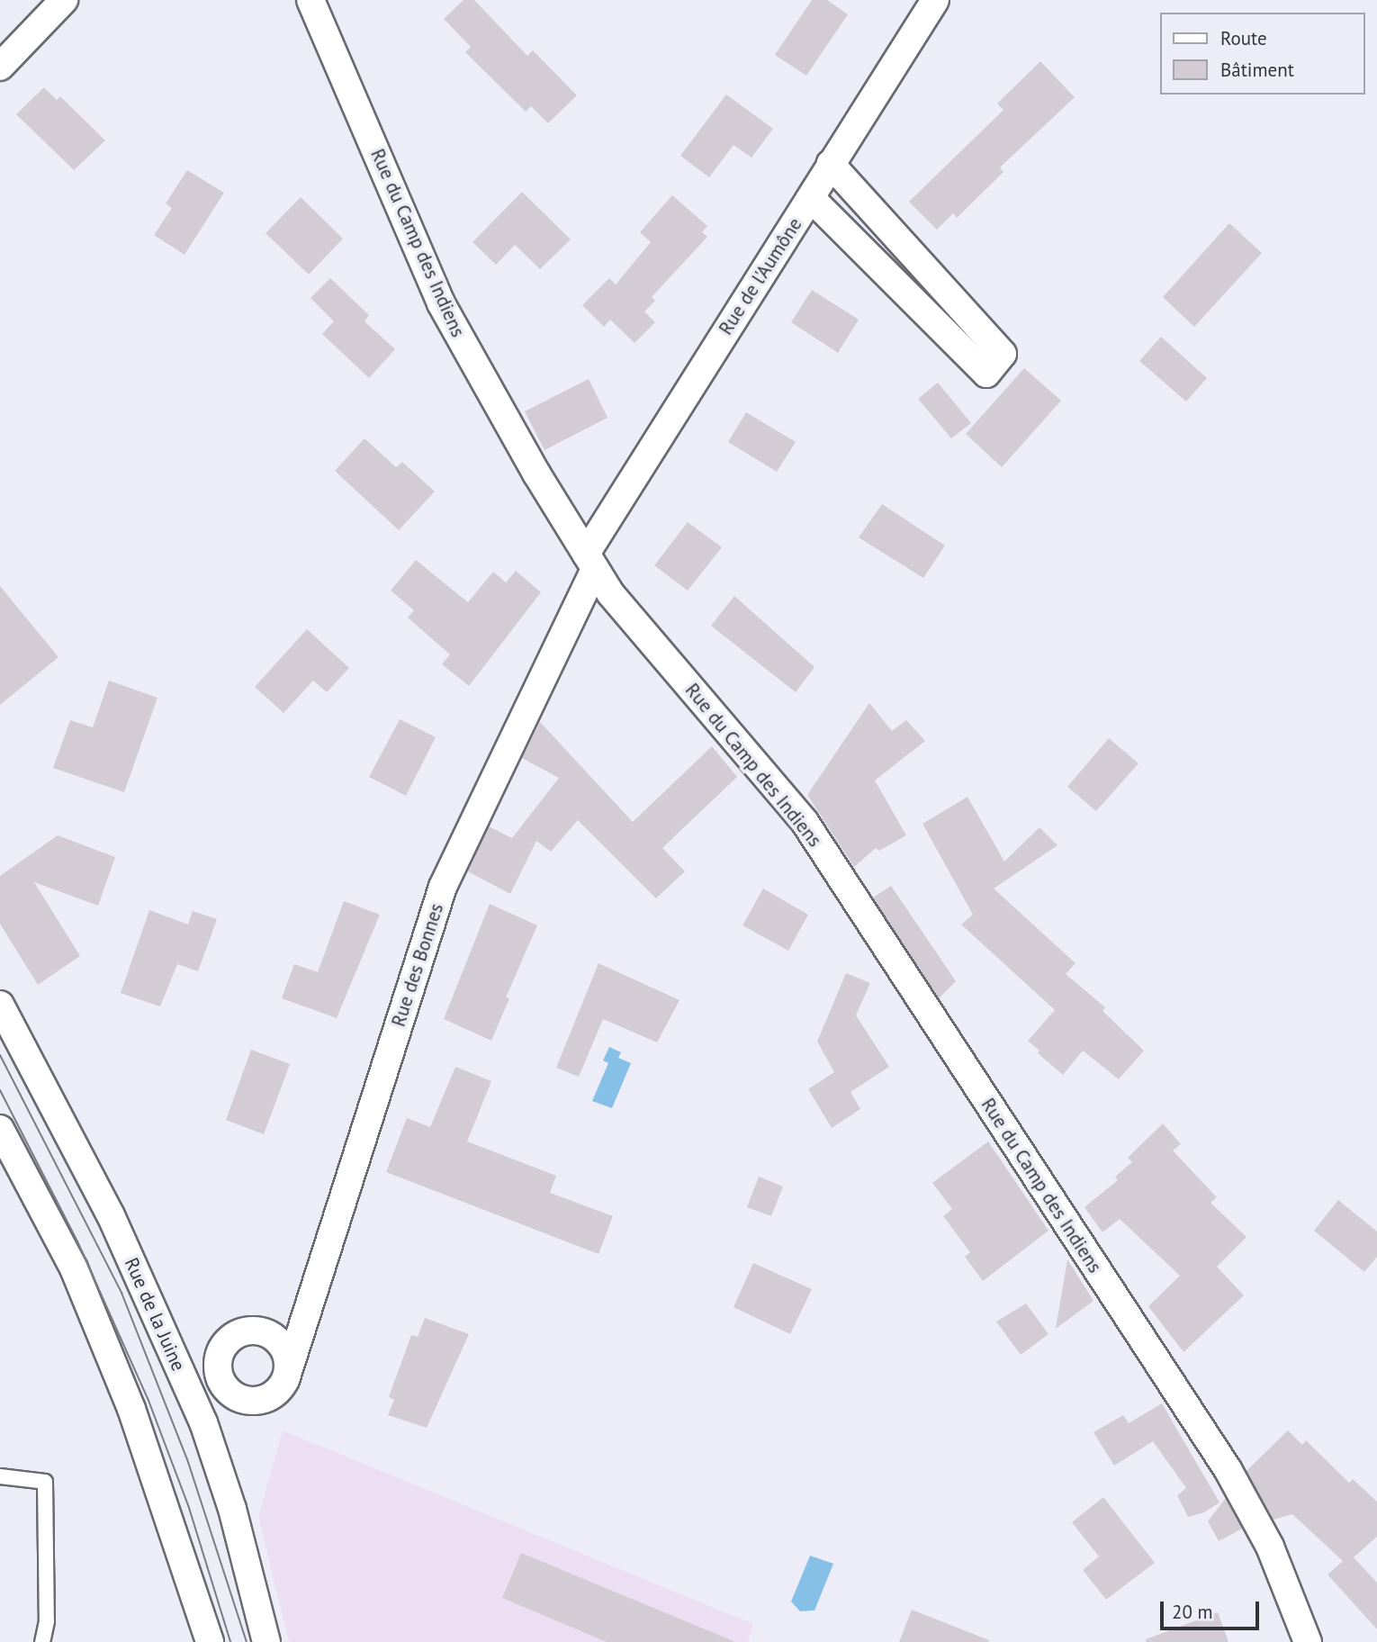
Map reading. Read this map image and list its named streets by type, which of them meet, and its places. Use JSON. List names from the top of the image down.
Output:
{
  "streets": {
    "street": [
      "Rue du Camp des Indiens",
      "Rue de l'Aumône",
      "Rue des Bonnes",
      "Rue de la Juine"
    ]
  },
  "crossings": [
    ["Rue du Camp des Indiens", "Rue de l'Aumône"],
    ["Rue du Camp des Indiens", "Rue des Bonnes"],
    ["Rue de l'Aumône", "Rue des Bonnes"]
  ],
  "legend": ["Route", "Bâtiment"],
  "scale_bar": "20 m"
}
